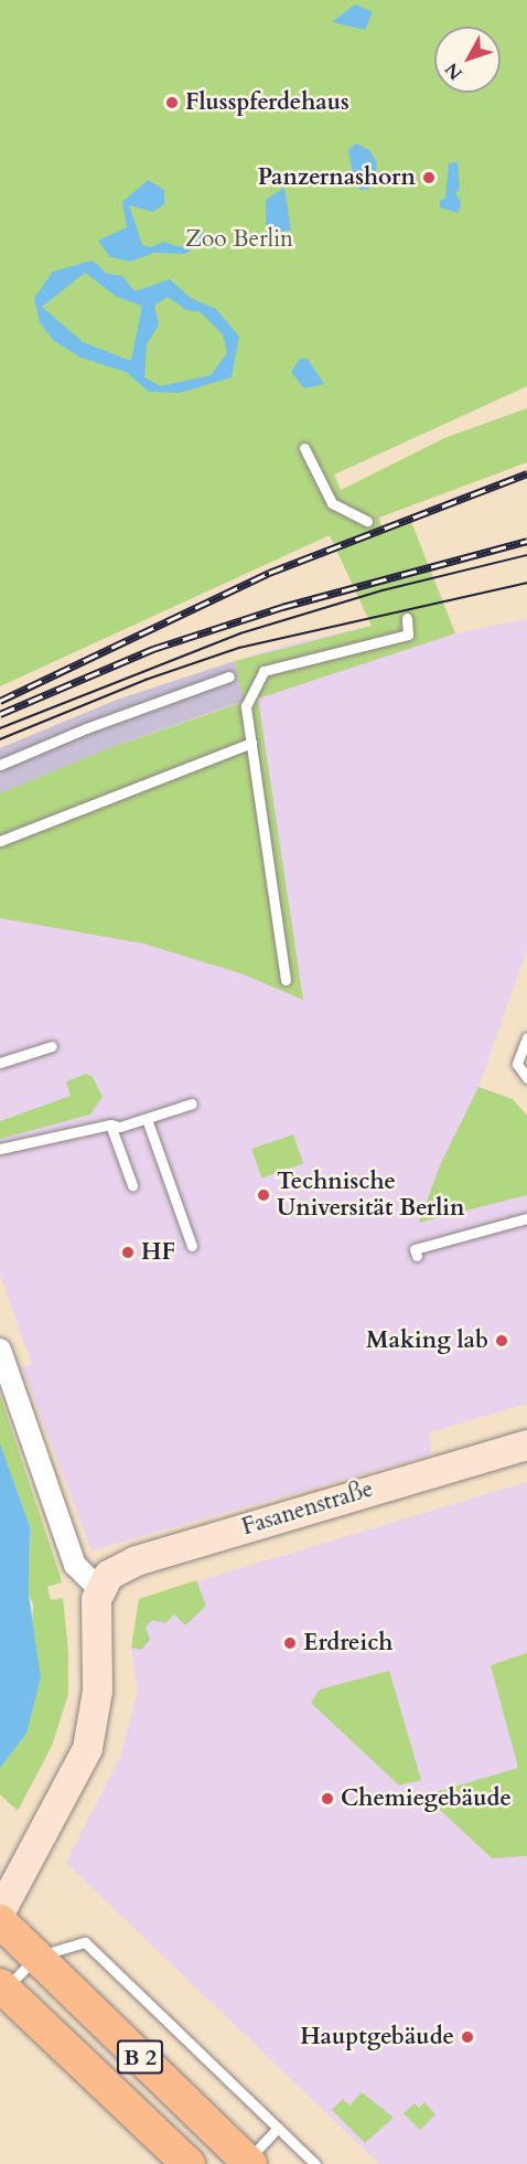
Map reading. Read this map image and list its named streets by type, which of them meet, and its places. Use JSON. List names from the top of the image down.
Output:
{
  "streets": {
    "main road": ["B 2"],
    "street": ["Fasanenstraße"]
  },
  "parks": ["Zoo Berlin"],
  "places": [
    "Flusspferdehaus",
    "Panzernashorn",
    "Technische Universität Berlin",
    "HF",
    "Making lab",
    "Erdreich",
    "Chemiegebäude",
    "Hauptgebäude"
  ],
  "north": "bottom left"
}
